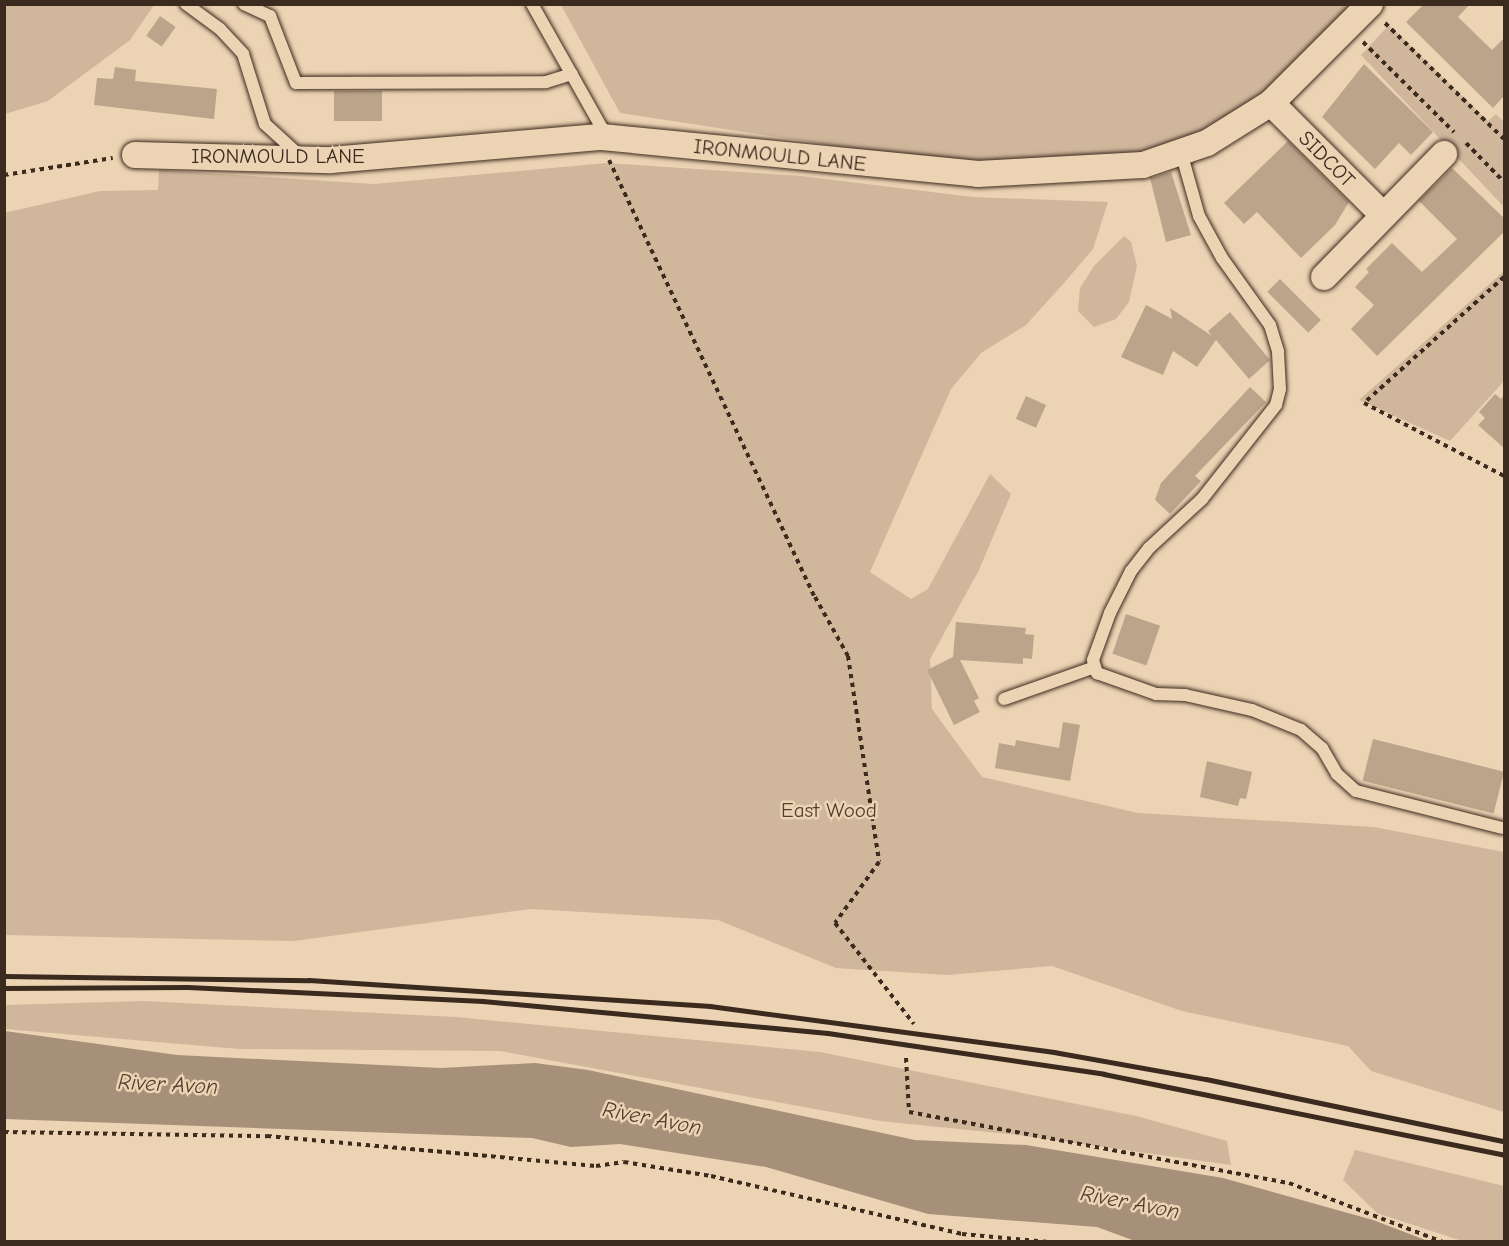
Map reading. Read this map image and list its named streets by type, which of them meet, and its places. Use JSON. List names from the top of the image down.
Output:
{
  "streets": {
    "street": ["IRONMOULD LANE", "SIDCOT"]
  },
  "crossings": [
    ["IRONMOULD LANE", "SIDCOT"]
  ],
  "water": ["River Avon"],
  "parks": ["East Wood"]
}
